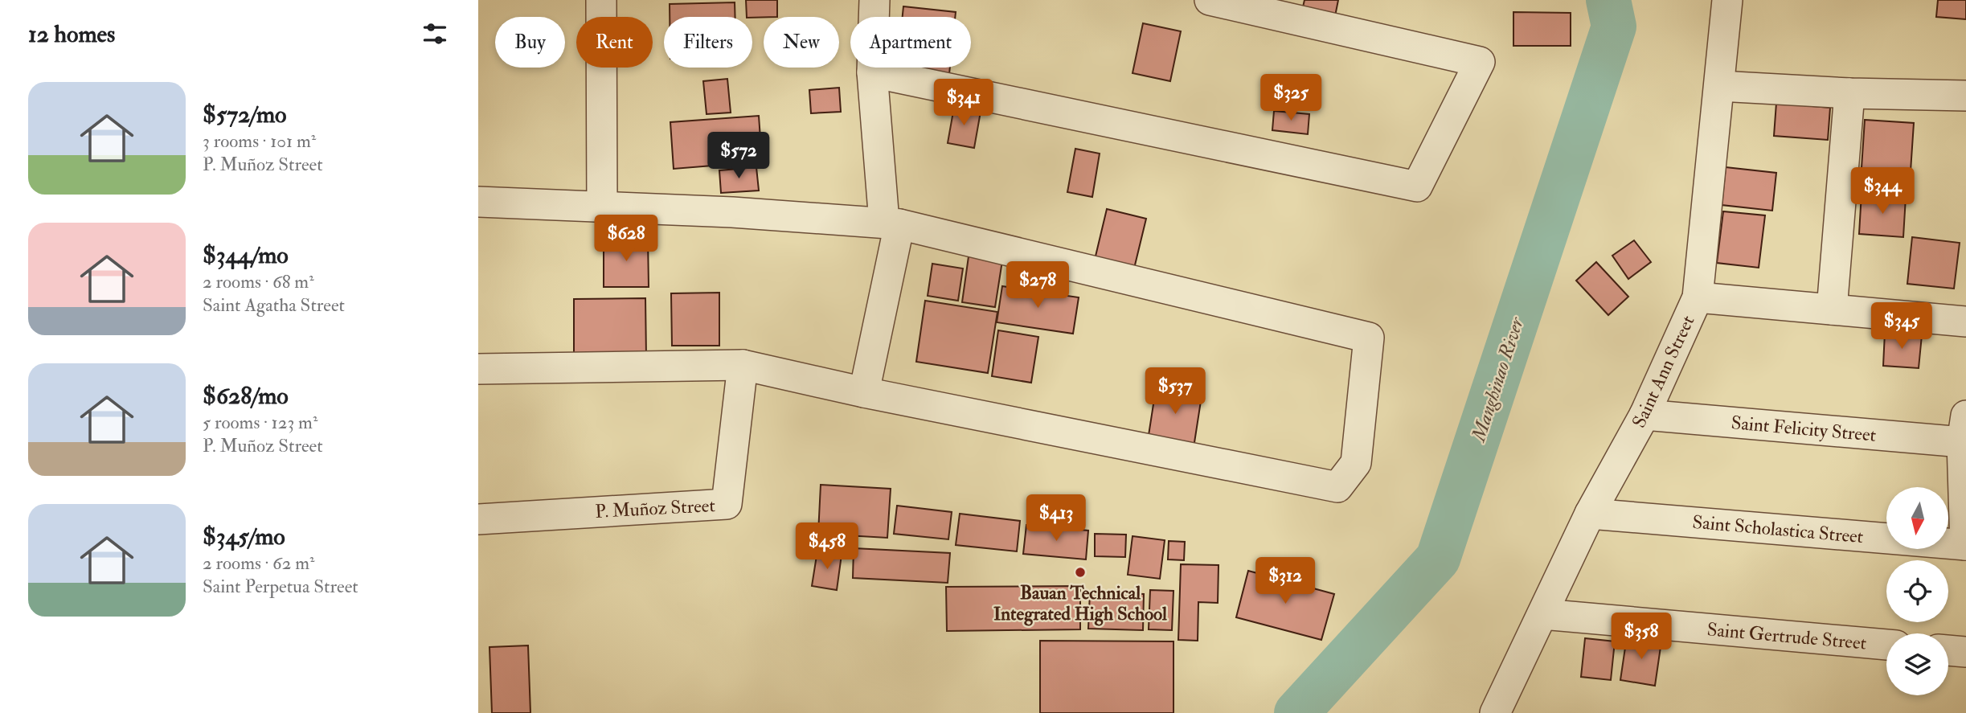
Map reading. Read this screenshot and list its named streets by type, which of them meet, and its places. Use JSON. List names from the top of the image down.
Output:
{
  "streets": {
    "street": [
      "Saint Ann Street",
      "Saint Felicity Street",
      "P. Muñoz Street",
      "Saint Scholastica Street",
      "Saint Gertrude Street"
    ]
  },
  "crossings": [
    ["Saint Ann Street", "Saint Felicity Street"],
    ["Saint Ann Street", "Saint Scholastica Street"],
    ["Saint Ann Street", "Saint Gertrude Street"]
  ],
  "water": ["Manghinao River"],
  "places": ["Bauan Technical Integrated High School"],
  "north": "bottom",
  "page": {
    "heading": "12 homes",
    "chip": [
      "Buy",
      "Rent",
      "Filters",
      "New",
      "Apartment"
    ],
    "list": [
      {
        "name": "$572/mo",
        "note": "3 rooms · 101 m² · P. Muñoz Street"
      },
      {
        "name": "$344/mo",
        "note": "2 rooms · 68 m² · Saint Agatha Street"
      },
      {
        "name": "$628/mo",
        "note": "5 rooms · 123 m² · P. Muñoz Street"
      },
      {
        "name": "$345/mo",
        "note": "2 rooms · 62 m² · Saint Perpetua Street"
      }
    ],
    "price": [
      "$325",
      "$341",
      "$572",
      "$344",
      "$628",
      "$278",
      "$345",
      "$537",
      "$413",
      "$458",
      "$312",
      "$358"
    ]
  }
}
